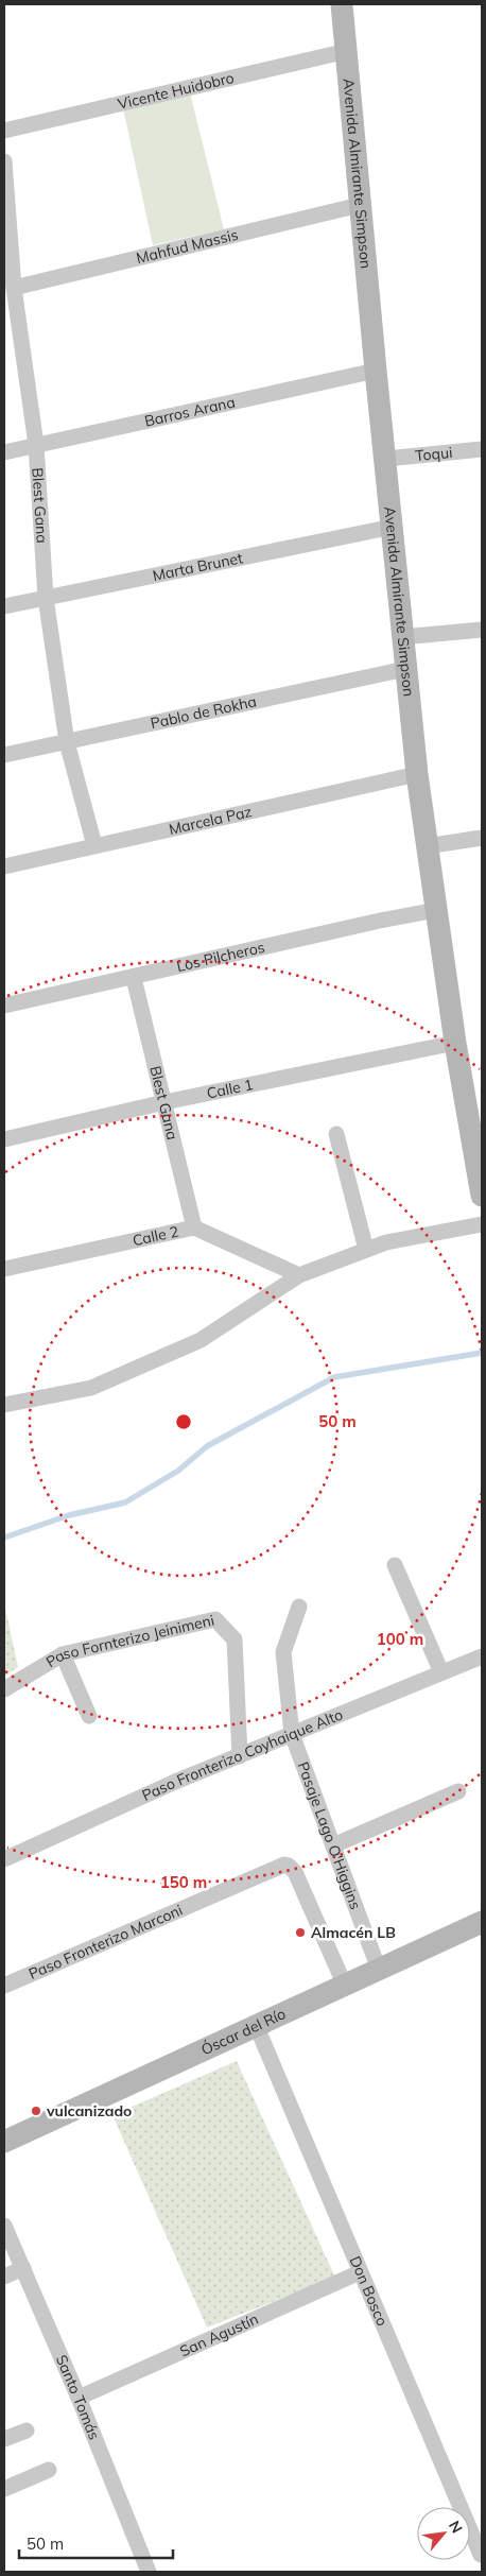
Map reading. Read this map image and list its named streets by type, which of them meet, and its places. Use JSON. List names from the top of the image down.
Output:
{
  "streets": {
    "street": [
      "Vicente Huidobro",
      "Avenida Almirante Simpson",
      "Mahfud Massis",
      "Barros Arana",
      "Toqui",
      "Blest Gana",
      "Marta Brunet",
      "Pablo de Rokha",
      "Marcela Paz",
      "Los Pilcheros",
      "Calle 1",
      "Calle 2",
      "Paso Fornterizo Jeinimeni",
      "Paso Fronterizo Coyhaique Alto",
      "Pasaje Lago O'Higgins",
      "Paso Fronterizo Marconi",
      "Óscar del Río",
      "Don Bosco",
      "San Agustín",
      "Santo Tomás"
    ]
  },
  "crossings": [
    ["Vicente Huidobro", "Avenida Almirante Simpson"],
    ["Avenida Almirante Simpson", "Mahfud Massis"],
    ["Avenida Almirante Simpson", "Barros Arana"],
    ["Avenida Almirante Simpson", "Toqui"],
    ["Avenida Almirante Simpson", "Marta Brunet"],
    ["Avenida Almirante Simpson", "Pablo de Rokha"],
    ["Avenida Almirante Simpson", "Marcela Paz"],
    ["Avenida Almirante Simpson", "Los Pilcheros"],
    ["Avenida Almirante Simpson", "Calle 1"],
    ["Mahfud Massis", "Blest Gana"],
    ["Barros Arana", "Blest Gana"],
    ["Blest Gana", "Marta Brunet"],
    ["Blest Gana", "Pablo de Rokha"],
    ["Blest Gana", "Marcela Paz"],
    ["Blest Gana", "Los Pilcheros"],
    ["Blest Gana", "Calle 1"],
    ["Blest Gana", "Calle 2"],
    ["Paso Fornterizo Jeinimeni", "Paso Fronterizo Coyhaique Alto"],
    ["Paso Fronterizo Coyhaique Alto", "Pasaje Lago O'Higgins"],
    ["Pasaje Lago O'Higgins", "Óscar del Río"],
    ["Paso Fronterizo Marconi", "Óscar del Río"],
    ["Óscar del Río", "Don Bosco"],
    ["Don Bosco", "San Agustín"],
    ["San Agustín", "Santo Tomás"]
  ],
  "places": ["Almacén LB", "vulcanizado"],
  "scale_bar": "50 m",
  "north": "top right",
  "rings": ["50 m", "100 m", "150 m"]
}
